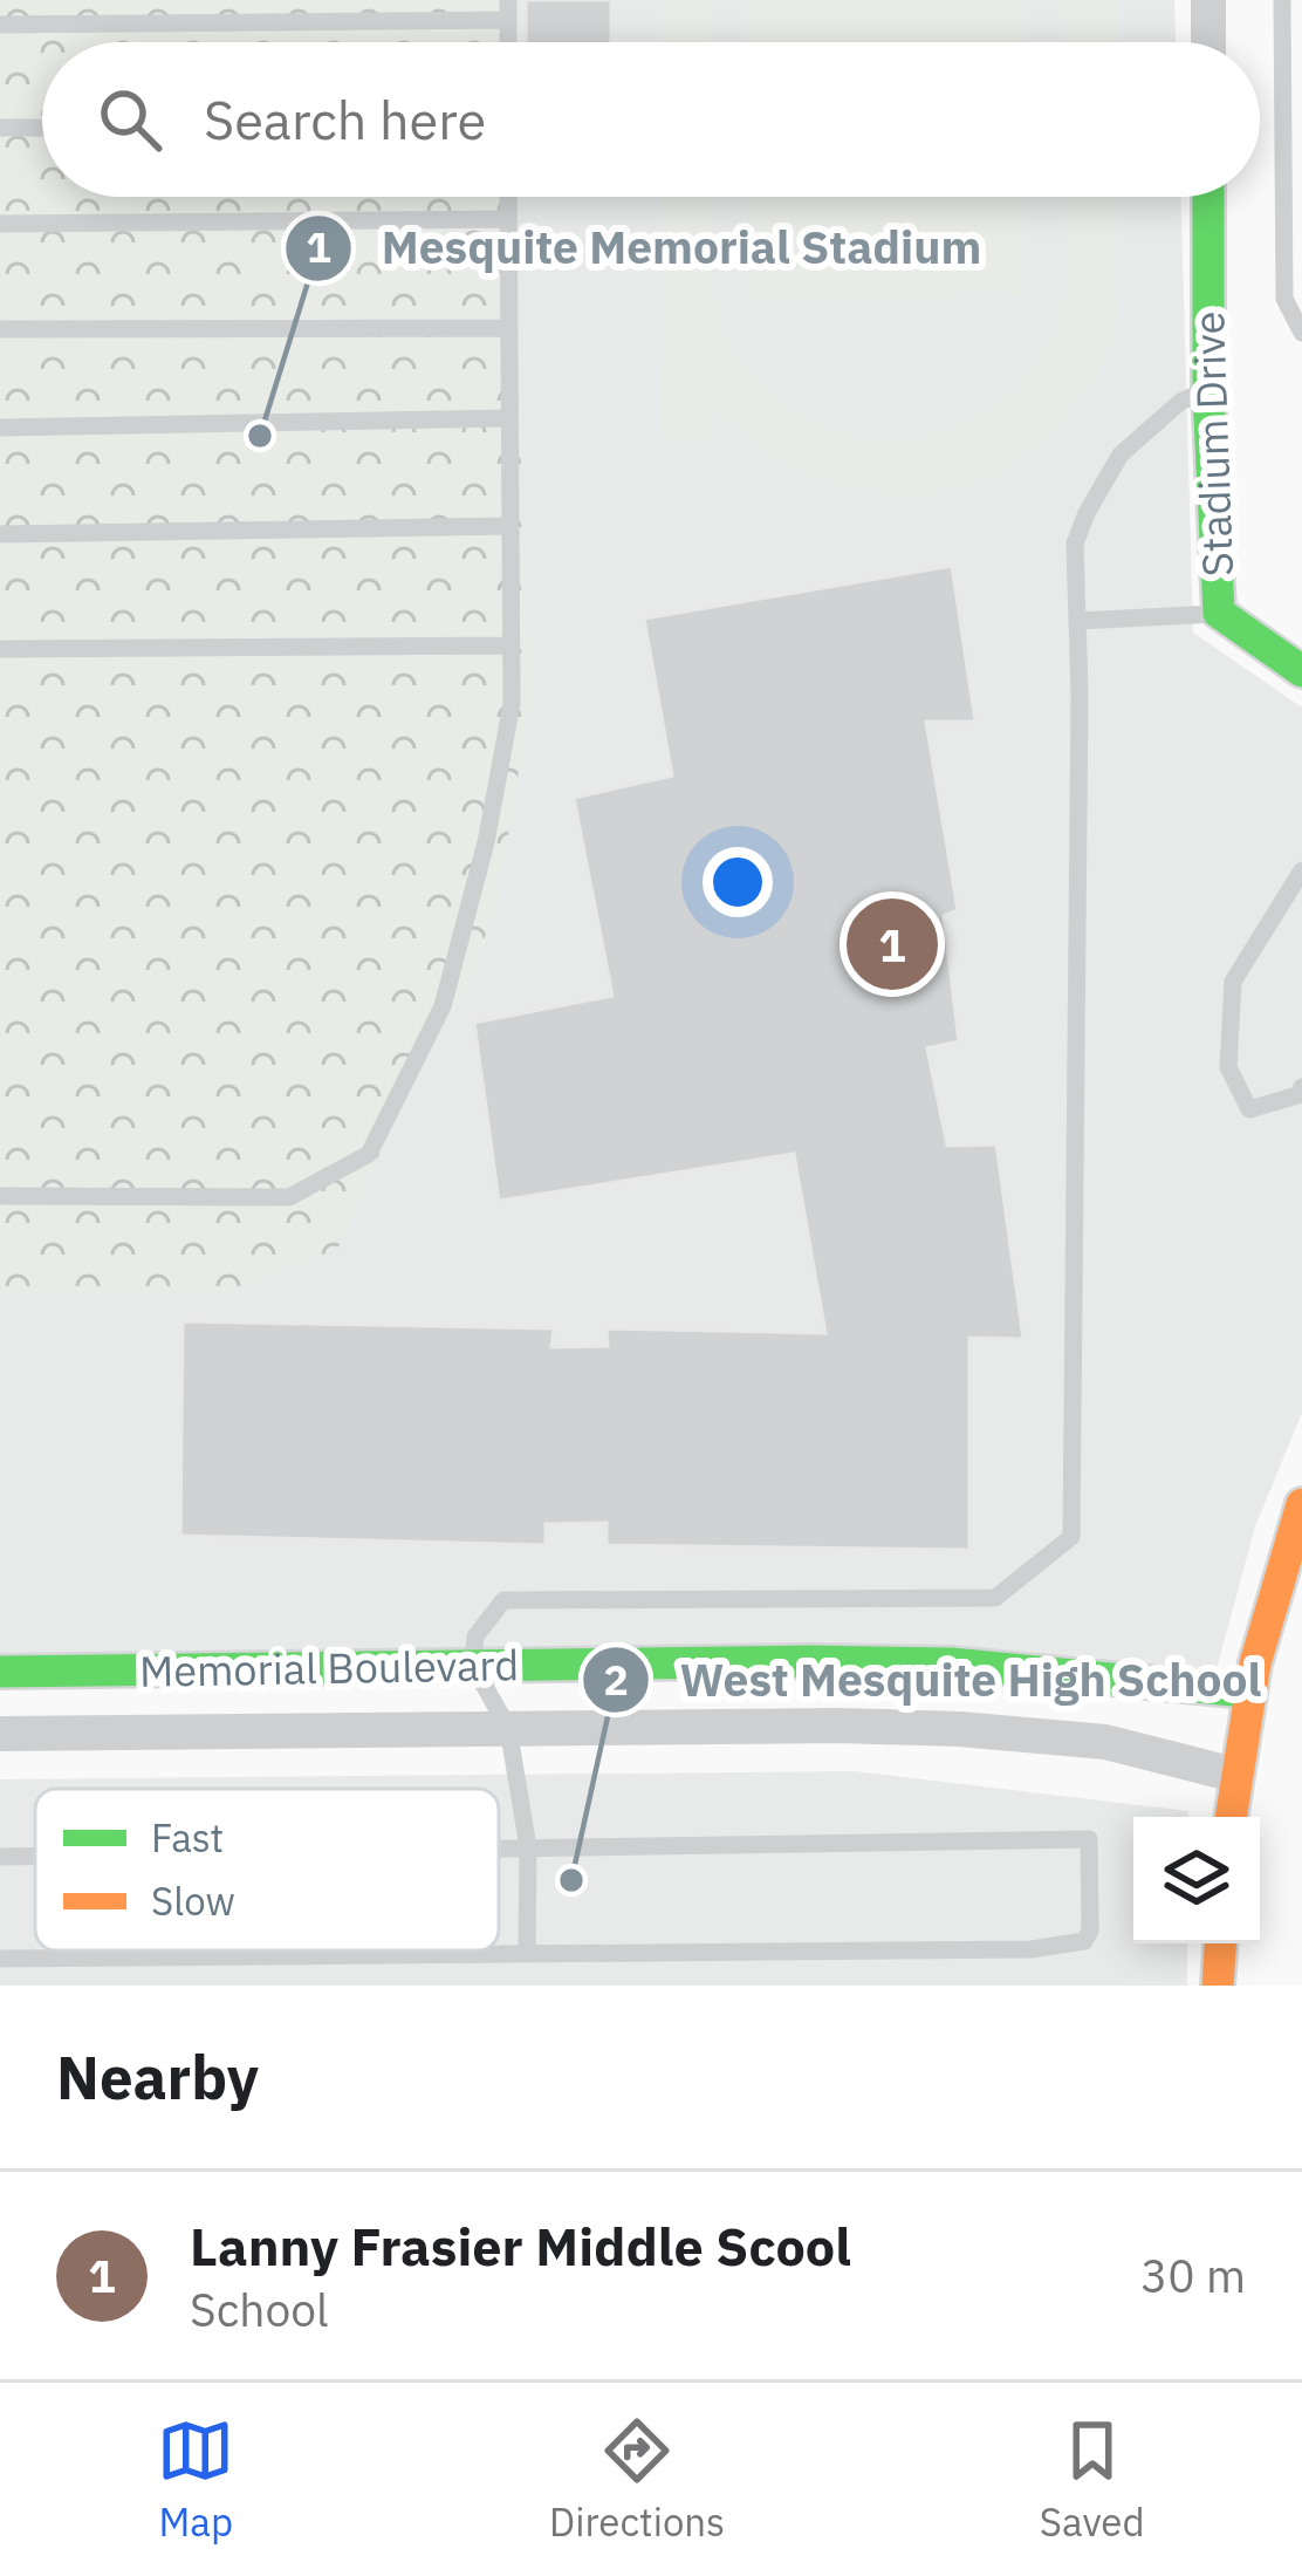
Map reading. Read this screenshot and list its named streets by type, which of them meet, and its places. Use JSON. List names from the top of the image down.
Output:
{
  "streets": {
    "street": ["Stadium Drive", "Memorial Boulevard"]
  },
  "places": ["Mesquite Memorial Stadium", "West Mesquite High School"],
  "legend": ["Fast", "Slow"],
  "page": {
    "search": "Search here",
    "pins": "1",
    "heading": "Nearby",
    "list": [
      {
        "mark": "1",
        "name": "Lanny Frasier Middle Scool",
        "note": "School",
        "value": "30 m"
      }
    ],
    "nav": ["Map", "Directions", "Saved"]
  }
}
